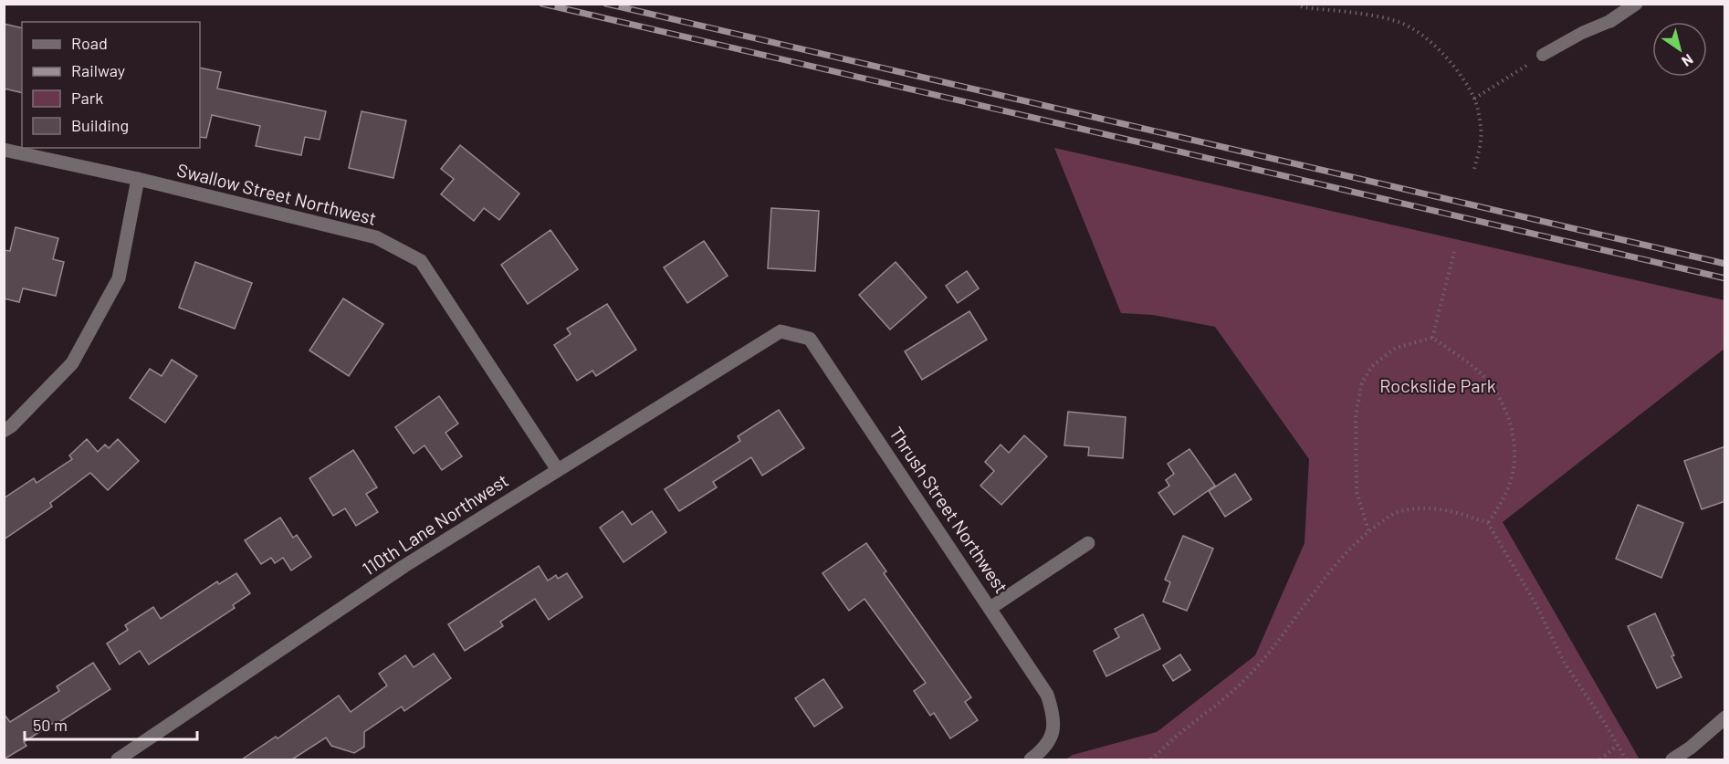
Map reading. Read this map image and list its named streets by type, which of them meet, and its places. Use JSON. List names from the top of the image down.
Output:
{
  "streets": {
    "street": ["Swallow Street Northwest", "Thrush Street Northwest", "110th Lane Northwest"]
  },
  "crossings": [
    ["Swallow Street Northwest", "110th Lane Northwest"],
    ["Thrush Street Northwest", "110th Lane Northwest"]
  ],
  "parks": ["Rockslide Park"],
  "legend": [
    "Road",
    "Railway",
    "Park",
    "Building"
  ],
  "scale_bar": "50 m",
  "north": "bottom right"
}
